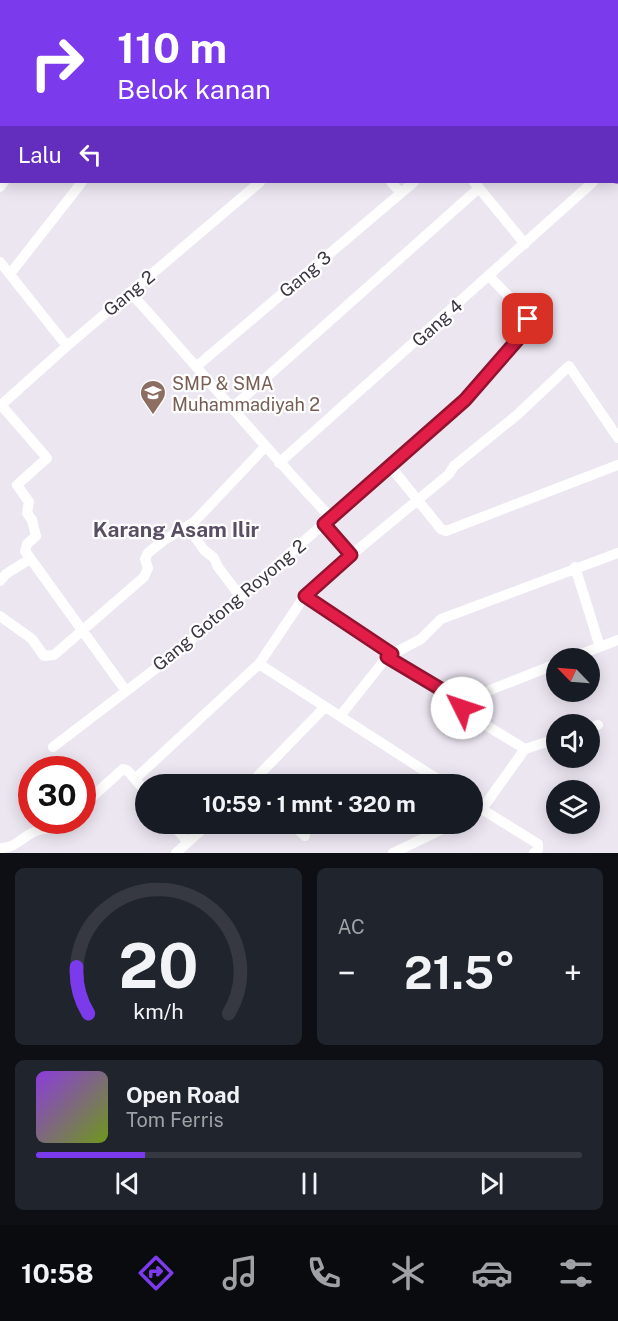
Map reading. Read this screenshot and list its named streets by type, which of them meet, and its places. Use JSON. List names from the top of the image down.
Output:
{
  "streets": {
    "street": [
      "Gang 3",
      "Gang 2",
      "Gang 4",
      "Gang Gotong Royong 2"
    ]
  },
  "crossings": [
    ["Gang 4", "Gang Gotong Royong 2"]
  ],
  "districts": ["Karang Asam Ilir"],
  "places": {
    "school or university": ["SMP & SMA Muhammadiyah 2"]
  },
  "north": "top left",
  "page": {
    "turn": ["110 m", "Belok kanan"],
    "then": "Lalu",
    "limit": "30",
    "trip": "10:59 · 1 mnt · 320 m",
    "tile": "AC",
    "heat": ["−", "21.5°", "+"],
    "song": ["Open Road", "Tom Ferris"],
    "tabs": "10:58",
    "gauge": ["20", "km/h"]
  }
}
